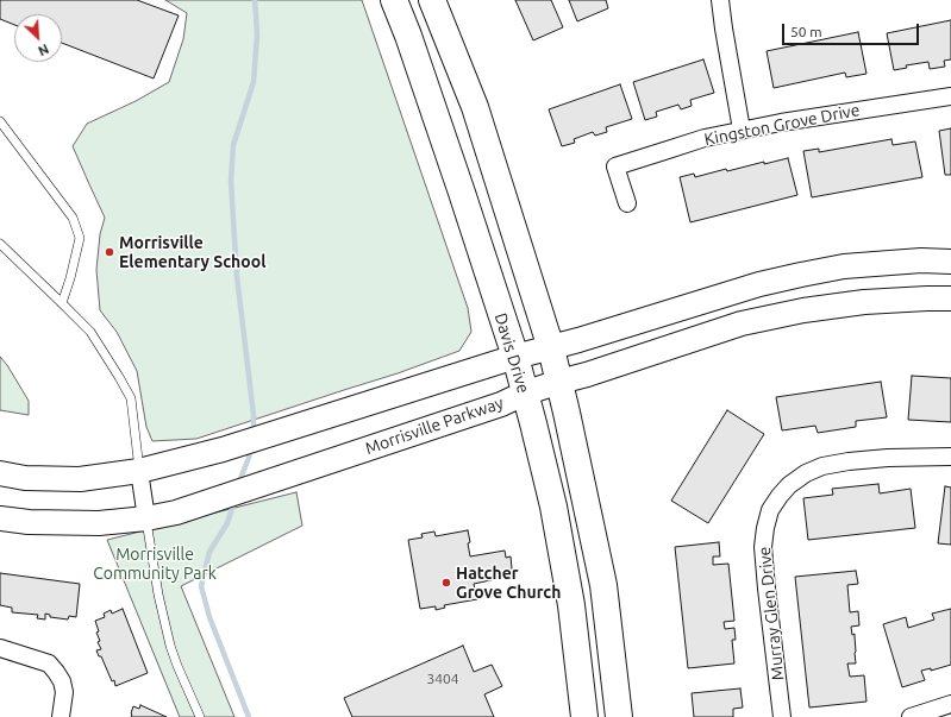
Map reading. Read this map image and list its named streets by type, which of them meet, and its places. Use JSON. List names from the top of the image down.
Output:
{
  "streets": {
    "main road": ["Davis Drive", "Morrisville Parkway"],
    "street": ["Kingston Grove Drive", "Murray Glen Drive"]
  },
  "crossings": [
    ["Davis Drive", "Morrisville Parkway"]
  ],
  "parks": ["Morrisville Community Park"],
  "places": ["Morrisville Elementary School", "Hatcher Grove Church"],
  "house_numbers": ["3404"],
  "scale_bar": "50 m",
  "north": "bottom right"
}
